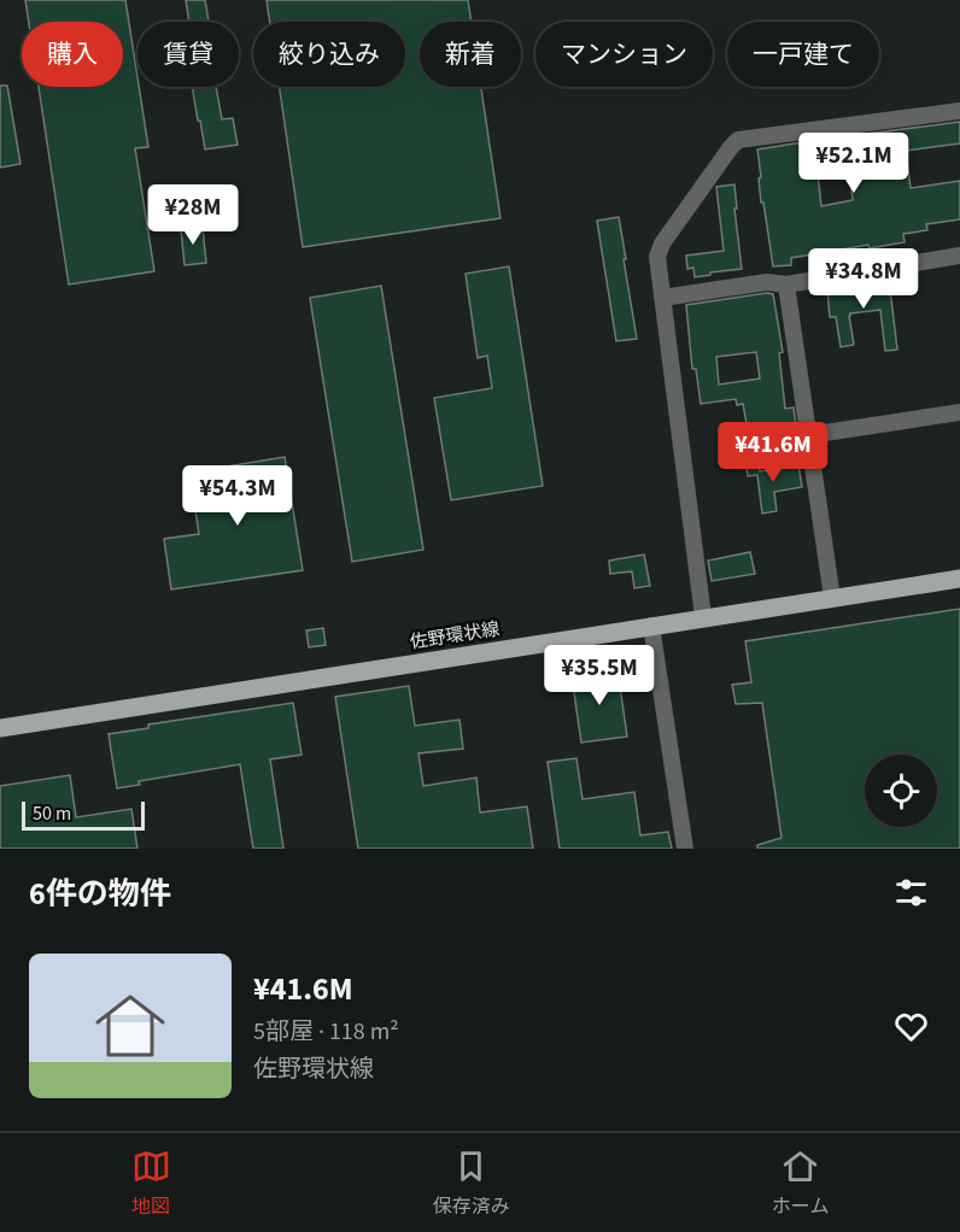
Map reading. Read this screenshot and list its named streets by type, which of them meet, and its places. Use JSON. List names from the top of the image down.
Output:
{
  "streets": {
    "main road": ["佐野環状線"]
  },
  "scale_bar": "50 m",
  "page": {
    "chip": [
      "購入",
      "賃貸",
      "絞り込み",
      "新着",
      "マンション",
      "一戸建て"
    ],
    "price": [
      "¥52.1M",
      "¥28M",
      "¥34.8M",
      "¥41.6M",
      "¥54.3M",
      "¥35.5M"
    ],
    "scale": "50 m",
    "heading": "6件の物件",
    "list": [
      {
        "name": "¥41.6M",
        "note": "5部屋 · 118 m² · 佐野環状線"
      }
    ],
    "tabs": ["地図", "保存済み", "ホーム"]
  }
}
